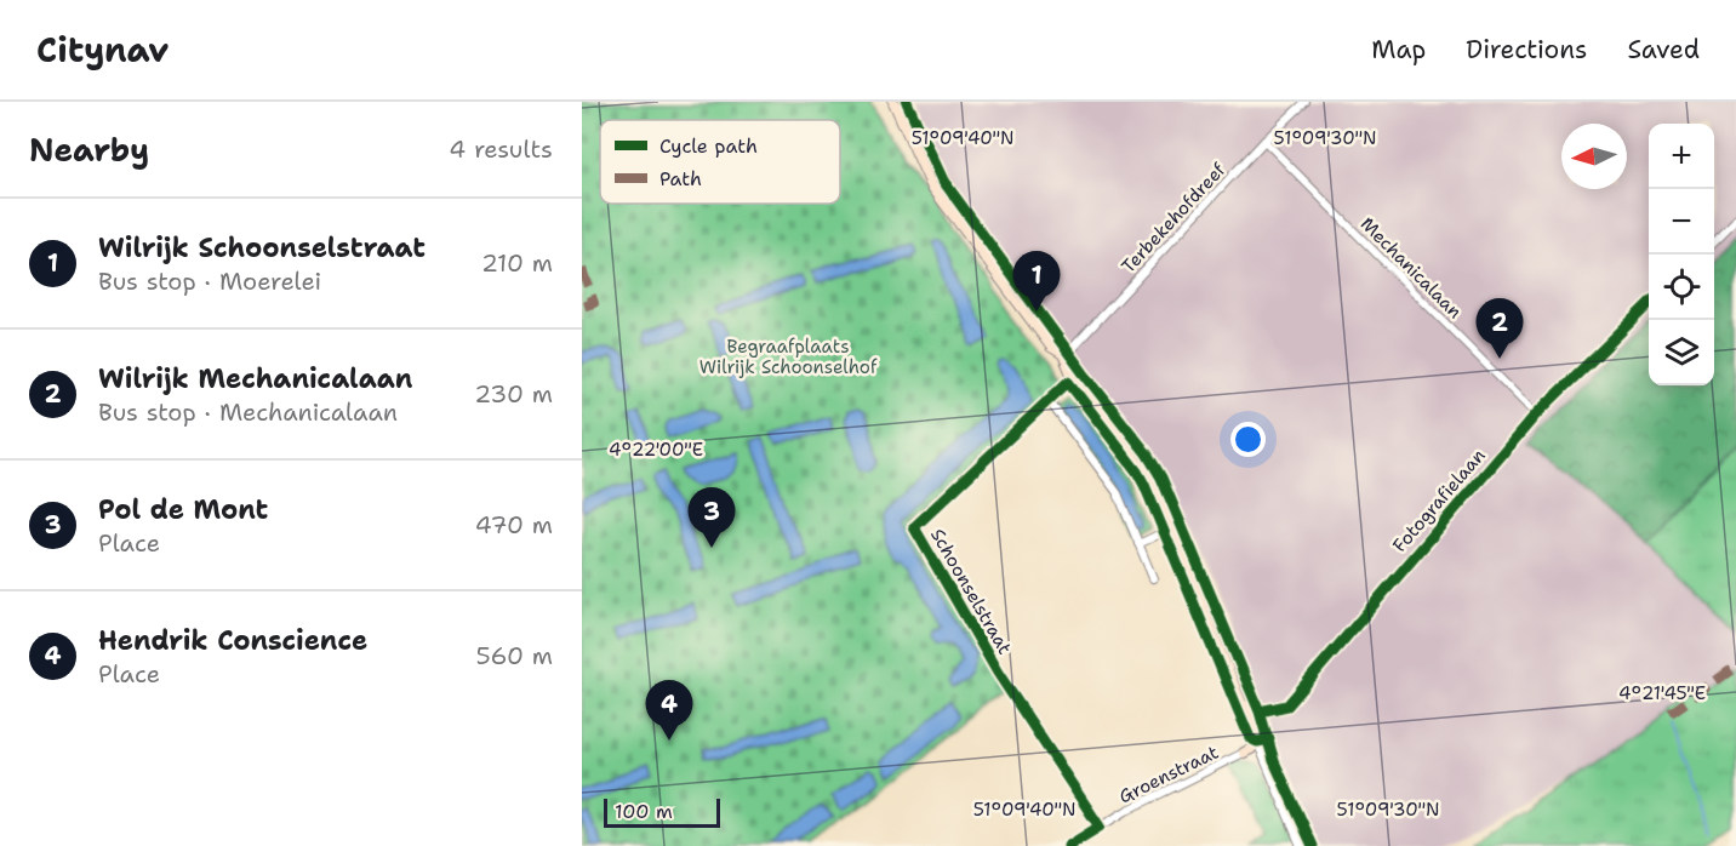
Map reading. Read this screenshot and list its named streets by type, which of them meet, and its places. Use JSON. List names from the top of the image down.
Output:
{
  "streets": {
    "street": [
      "Terbekehofdreef",
      "Mechanicalaan",
      "Fotografielaan",
      "Schoonselstraat",
      "Groenstraat"
    ]
  },
  "crossings": [
    ["Terbekehofdreef", "Mechanicalaan"],
    ["Mechanicalaan", "Fotografielaan"],
    ["Schoonselstraat", "Groenstraat"]
  ],
  "parks": ["Begraafplaats Wilrijk Schoonselhof"],
  "legend": ["Cycle path", "Path"],
  "scale_bar": "100 m",
  "north": "left",
  "page": {
    "header": "Citynav",
    "nav": ["Map", "Directions", "Saved"],
    "heading": ["Nearby", "4 results"],
    "map_buttons": ["+", "−"],
    "list": [
      {
        "mark": "1",
        "name": "Wilrijk Schoonselstraat",
        "note": "Bus stop · Moerelei",
        "value": "210 m"
      },
      {
        "mark": "2",
        "name": "Wilrijk Mechanicalaan",
        "note": "Bus stop · Mechanicalaan",
        "value": "230 m"
      },
      {
        "mark": "3",
        "name": "Pol de Mont",
        "note": "Place",
        "value": "470 m"
      },
      {
        "mark": "4",
        "name": "Hendrik Conscience",
        "note": "Place",
        "value": "560 m"
      }
    ],
    "pins": [
      "1",
      "2",
      "3",
      "4"
    ],
    "scale": "100 m"
  },
  "coordinates": [
    "51°09'40\"N",
    "51°09'30\"N",
    "4°22'00\"E",
    "4°21'45\"E"
  ]
}
